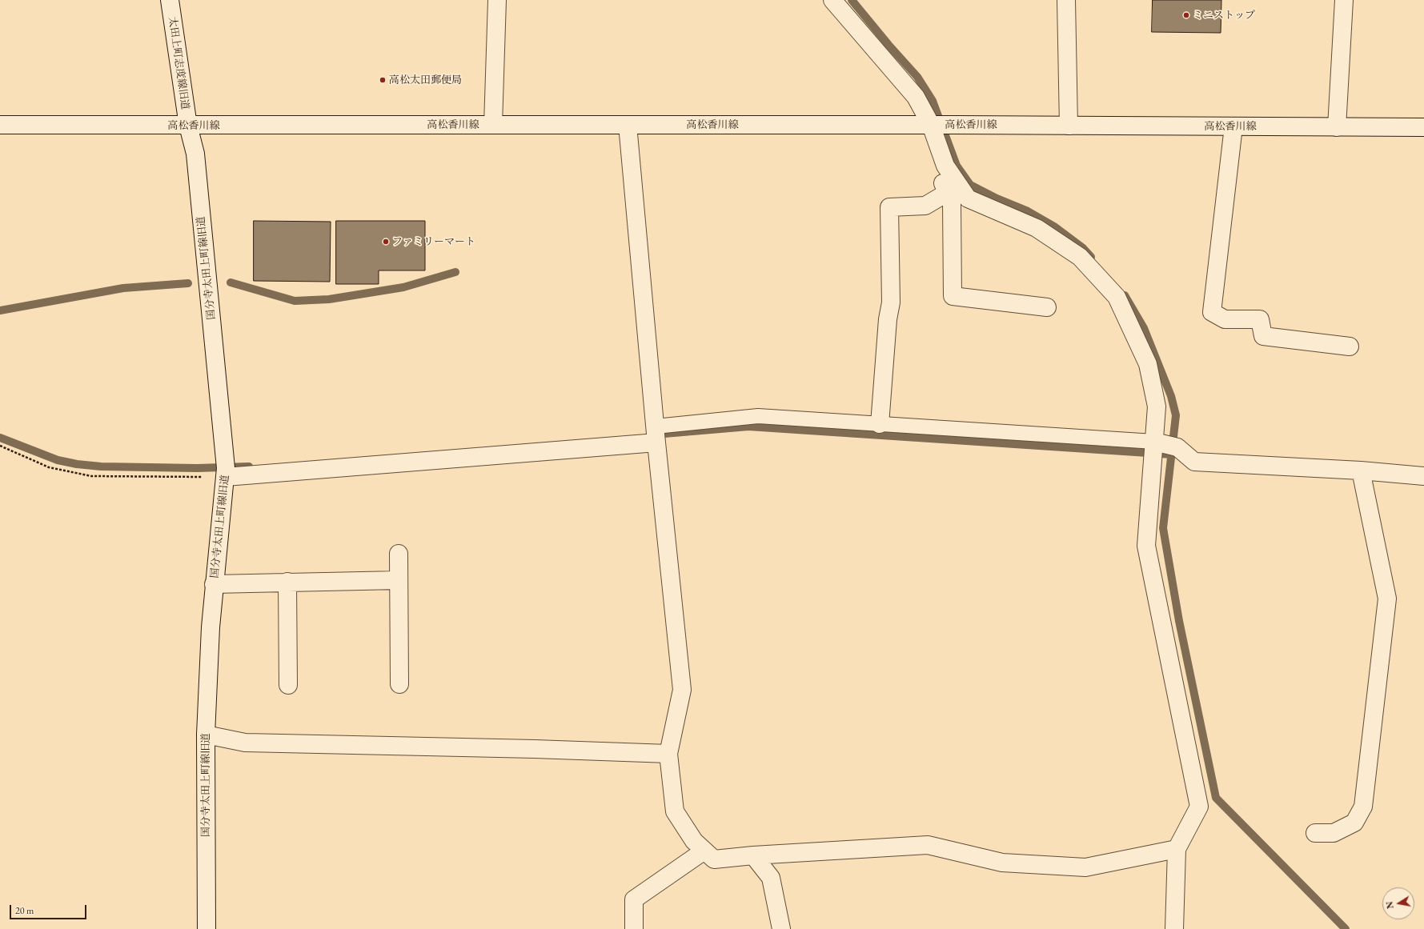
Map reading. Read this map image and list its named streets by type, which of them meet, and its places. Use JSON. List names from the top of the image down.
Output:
{
  "streets": {
    "street": ["太田上町志度線旧道", "高松香川線", "国分寺太田上町線旧道"]
  },
  "crossings": [
    ["太田上町志度線旧道", "高松香川線"],
    ["太田上町志度線旧道", "国分寺太田上町線旧道"],
    ["高松香川線", "国分寺太田上町線旧道"]
  ],
  "places": ["ミニストップ", "高松太田郵便局", "ファミリーマート"],
  "scale_bar": "20 m",
  "north": "left"
}
